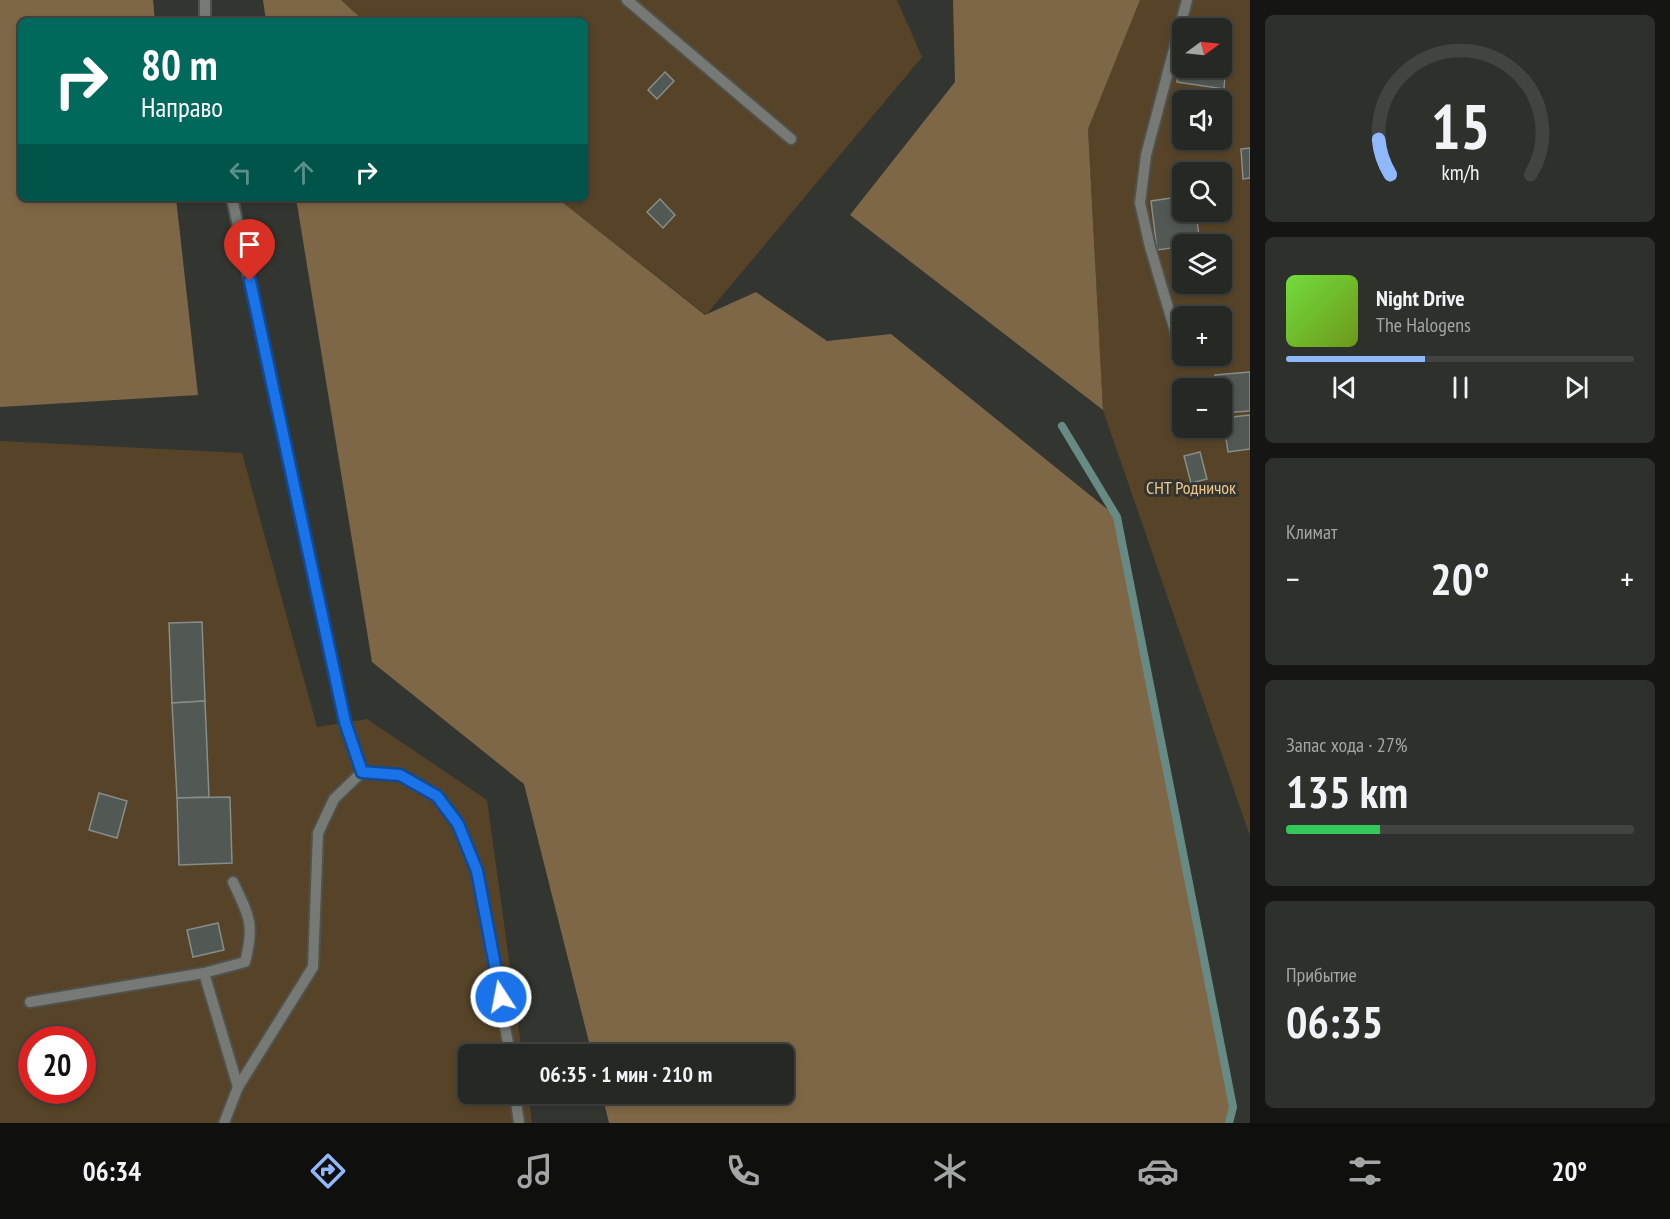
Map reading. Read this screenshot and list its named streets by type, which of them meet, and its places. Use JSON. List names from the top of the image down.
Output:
{
  "parks": ["СНТ Родничок"],
  "north": "right",
  "page": {
    "map_buttons": ["+", "−"],
    "turn": ["80 m", "Направо"],
    "song": ["Night Drive", "The Halogens"],
    "tile": [
      "Климат",
      ["Запас хода · 27%", "135 km"],
      ["Прибытие", "06:35"]
    ],
    "heat": ["−", "20°", "+"],
    "limit": "20",
    "trip": "06:35 · 1 мин · 210 m",
    "tabs": ["06:34", "20°"],
    "gauge": ["15", "km/h"]
  }
}
